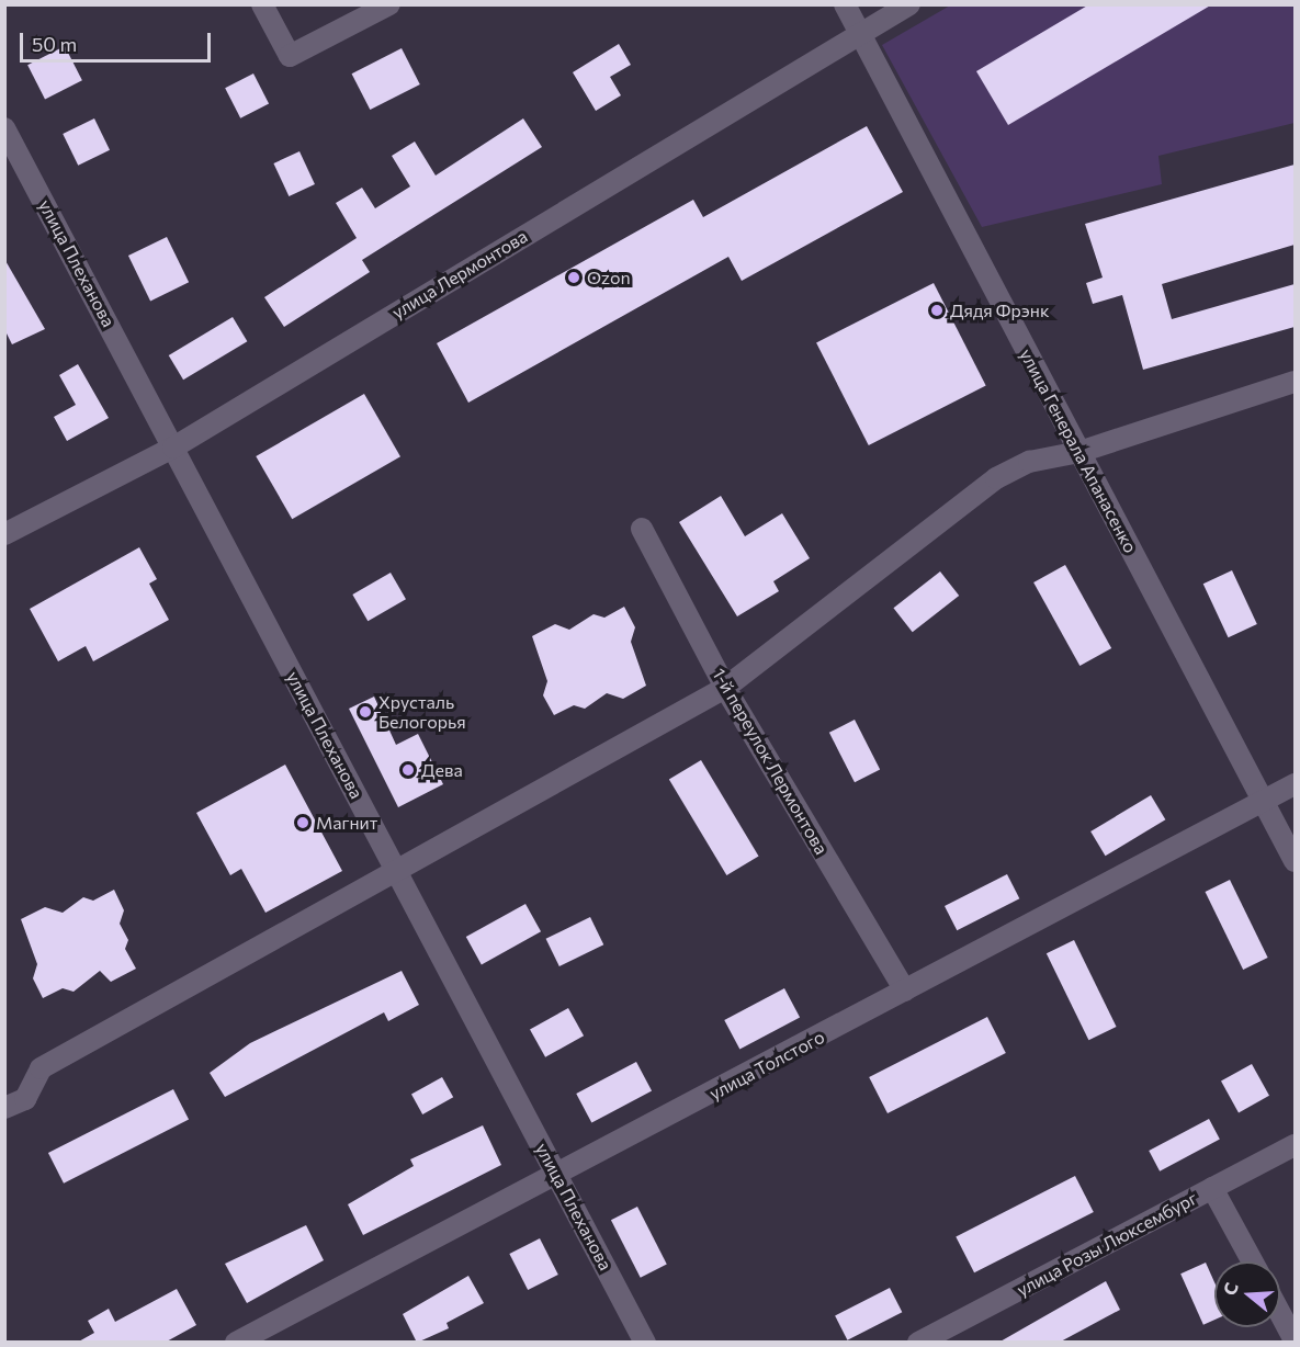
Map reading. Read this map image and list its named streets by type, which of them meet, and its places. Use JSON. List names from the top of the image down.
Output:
{
  "streets": {
    "street": [
      "улица Плеханова",
      "улица Лермонтова",
      "улица Генерала Апанасенко",
      "1-й переулок Лермонтова",
      "улица Толстого",
      "улица Розы Люксембург"
    ]
  },
  "crossings": [
    ["улица Плеханова", "улица Лермонтова"],
    ["улица Плеханова", "улица Толстого"],
    ["улица Лермонтова", "улица Генерала Апанасенко"],
    ["улица Генерала Апанасенко", "улица Толстого"],
    ["1-й переулок Лермонтова", "улица Толстого"]
  ],
  "places": [
    "Ozon",
    "Дядя Фрэнк",
    "Хрусталь Белогорья",
    "Дева",
    "Магнит"
  ],
  "scale_bar": "50 m",
  "north": "left"
}
